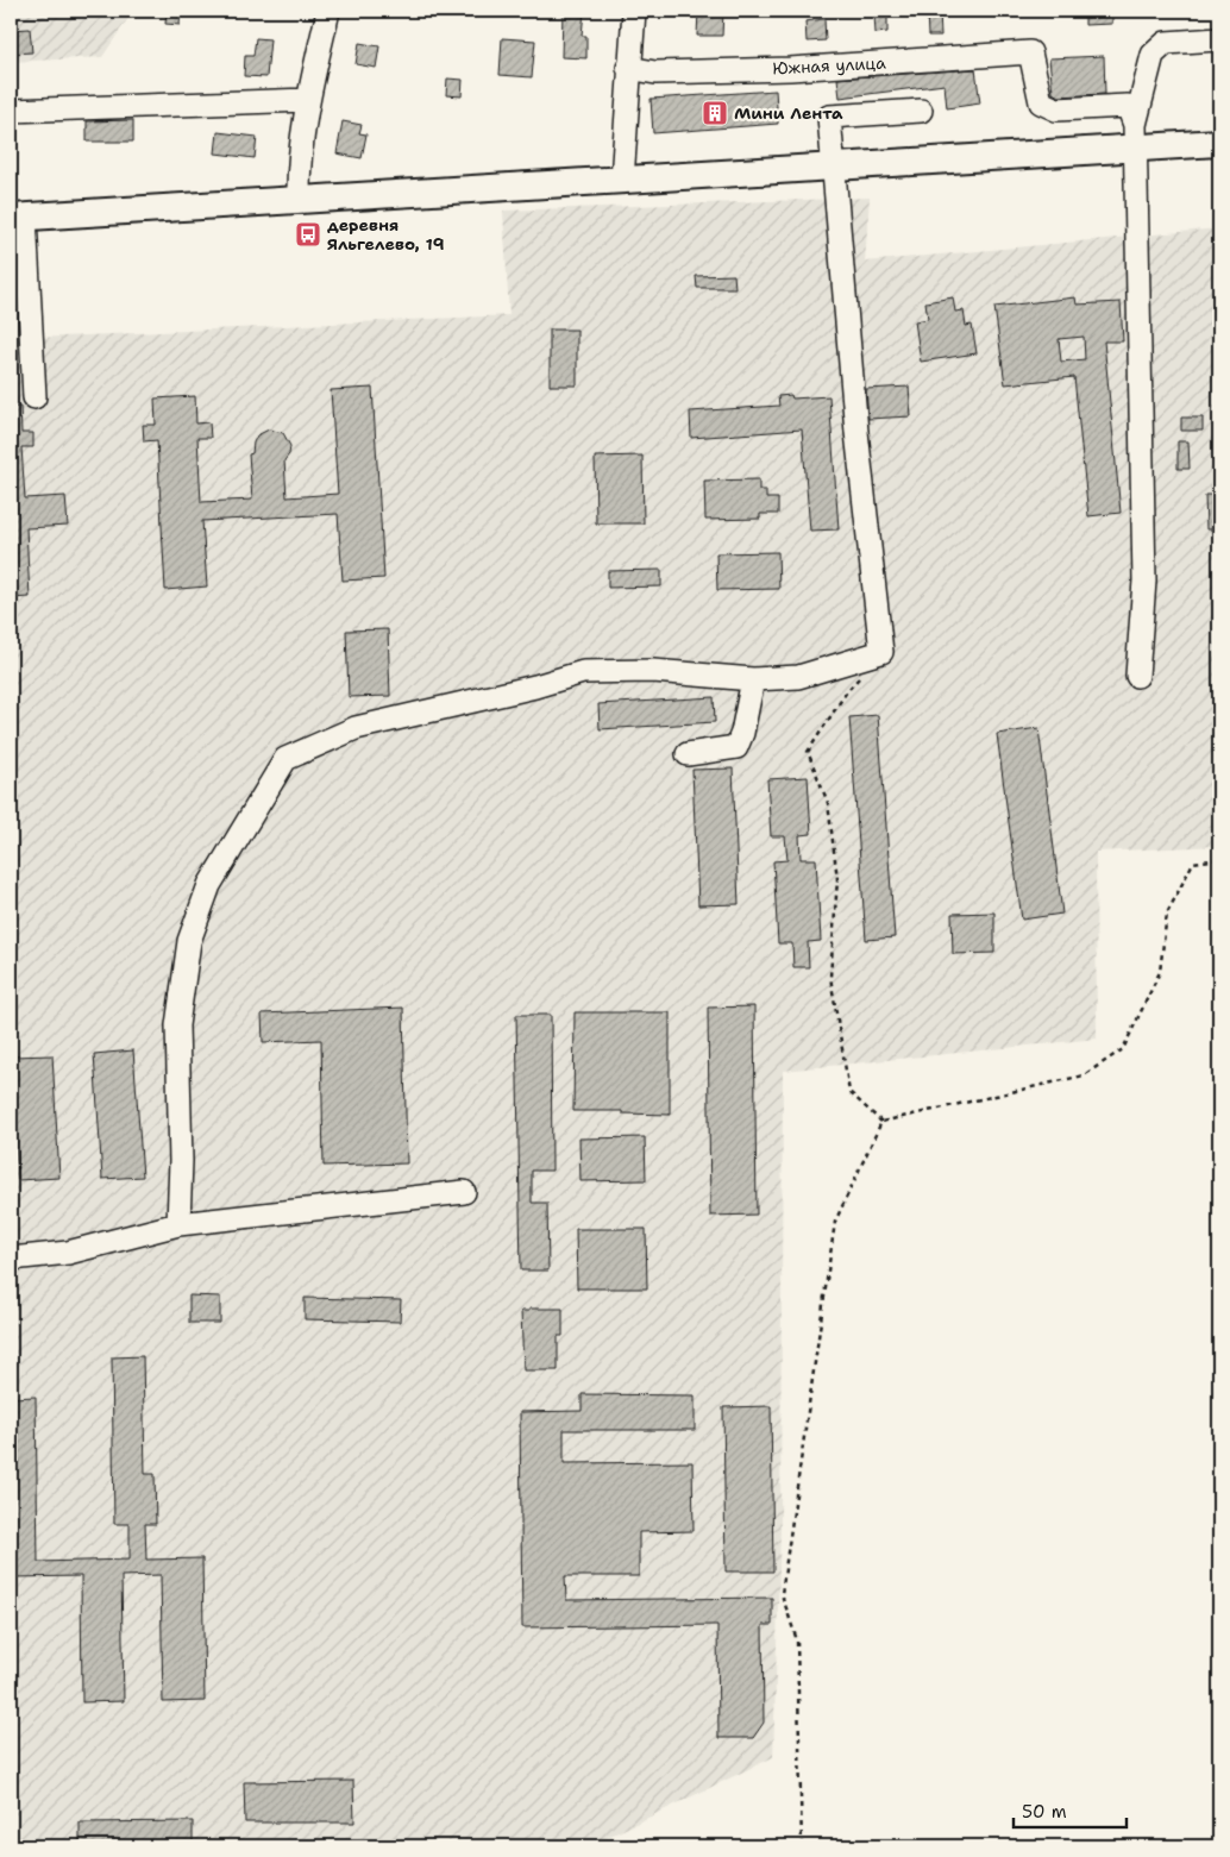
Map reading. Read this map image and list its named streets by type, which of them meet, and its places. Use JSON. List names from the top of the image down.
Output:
{
  "streets": {
    "street": ["Южная улица"]
  },
  "places": {
    "building": ["Мини Лента"],
    "bus stop": ["деревня Яльгелево, 19"]
  },
  "scale_bar": "50 m"
}
